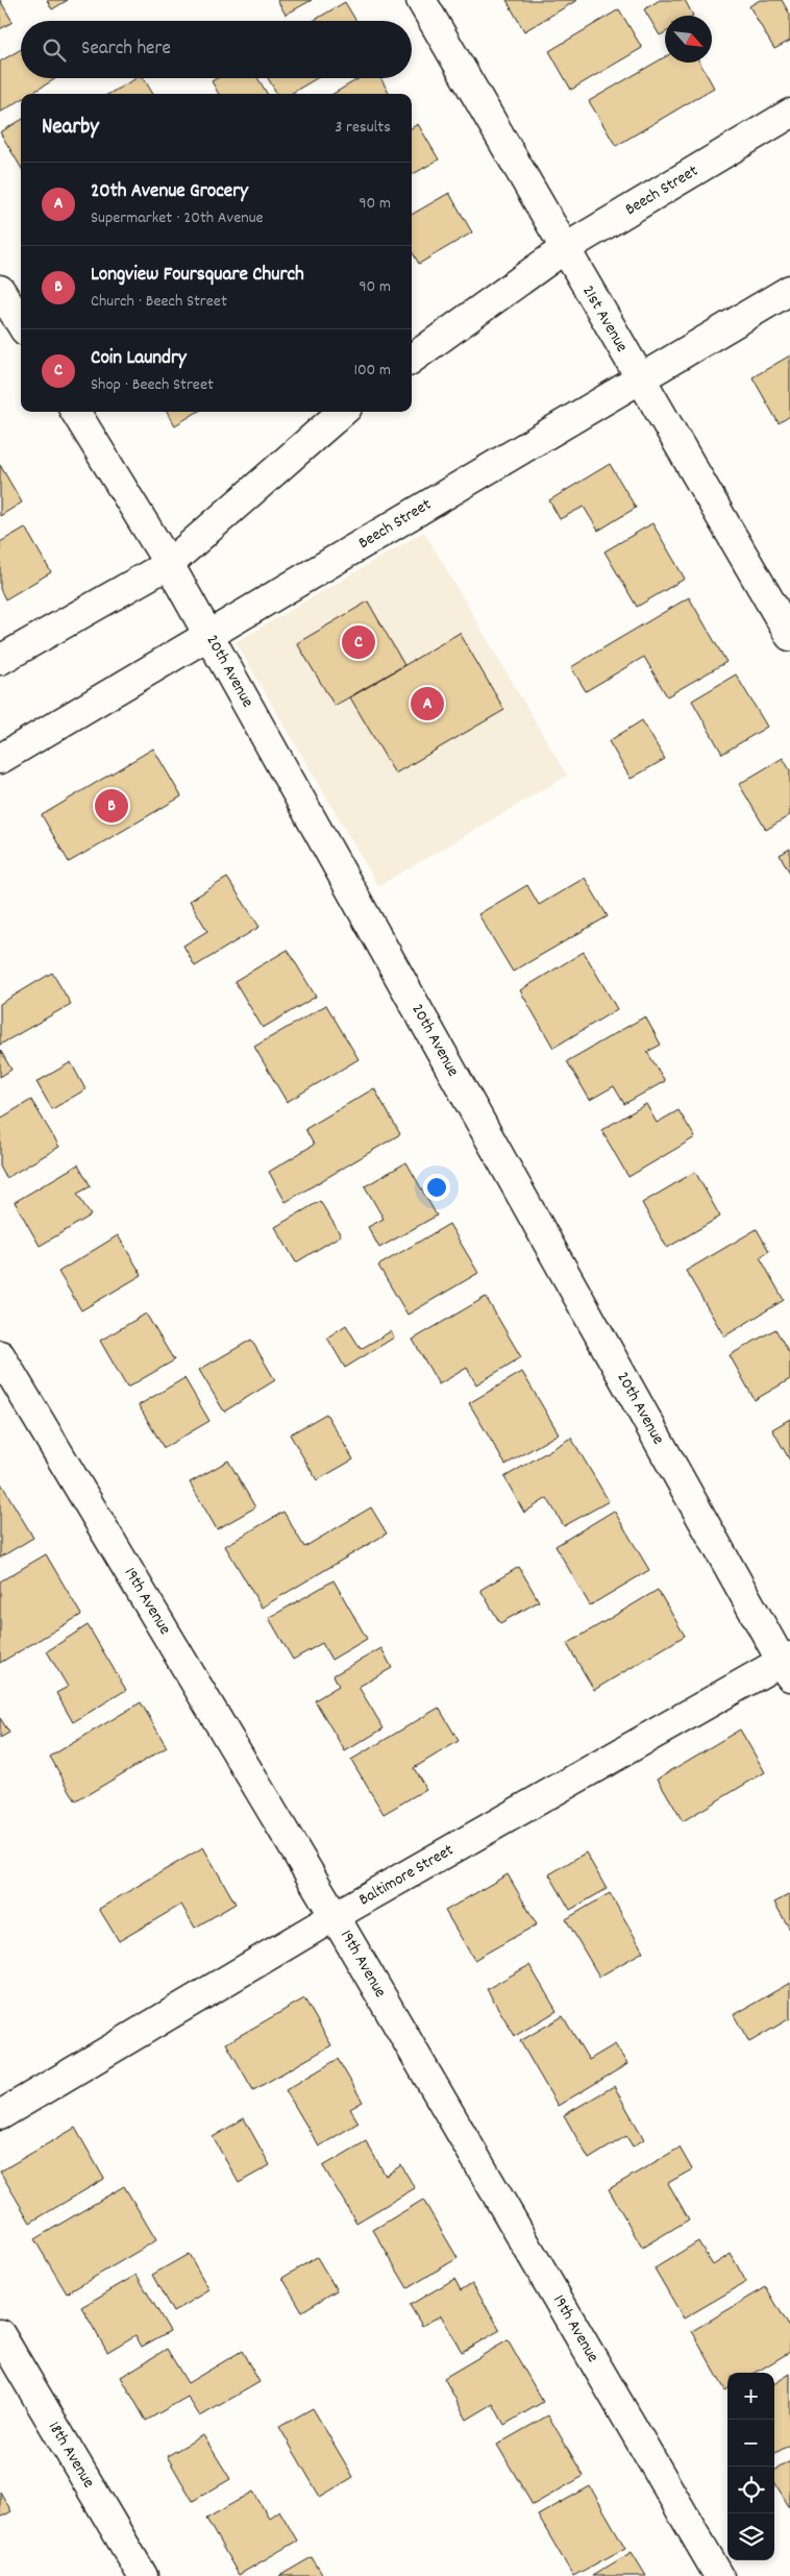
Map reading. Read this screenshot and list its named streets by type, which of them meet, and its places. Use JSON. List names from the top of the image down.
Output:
{
  "streets": {
    "street": [
      "Beech Street",
      "21st Avenue",
      "20th Avenue",
      "19th Avenue",
      "Baltimore Street",
      "18th Avenue"
    ]
  },
  "crossings": [
    ["Beech Street", "21st Avenue"],
    ["Beech Street", "20th Avenue"],
    ["20th Avenue", "Baltimore Street"],
    ["19th Avenue", "Baltimore Street"]
  ],
  "north": "bottom right",
  "page": {
    "search": "Search here",
    "heading": ["Nearby", "3 results"],
    "list": [
      {
        "mark": "A",
        "name": "20th Avenue Grocery",
        "note": "Supermarket · 20th Avenue",
        "value": "90 m"
      },
      {
        "mark": "B",
        "name": "Longview Foursquare Church",
        "note": "Church · Beech Street",
        "value": "90 m"
      },
      {
        "mark": "C",
        "name": "Coin Laundry",
        "note": "Shop · Beech Street",
        "value": "100 m"
      }
    ],
    "pins": ["C", "A", "B"],
    "map_buttons": ["+", "−"]
  }
}
